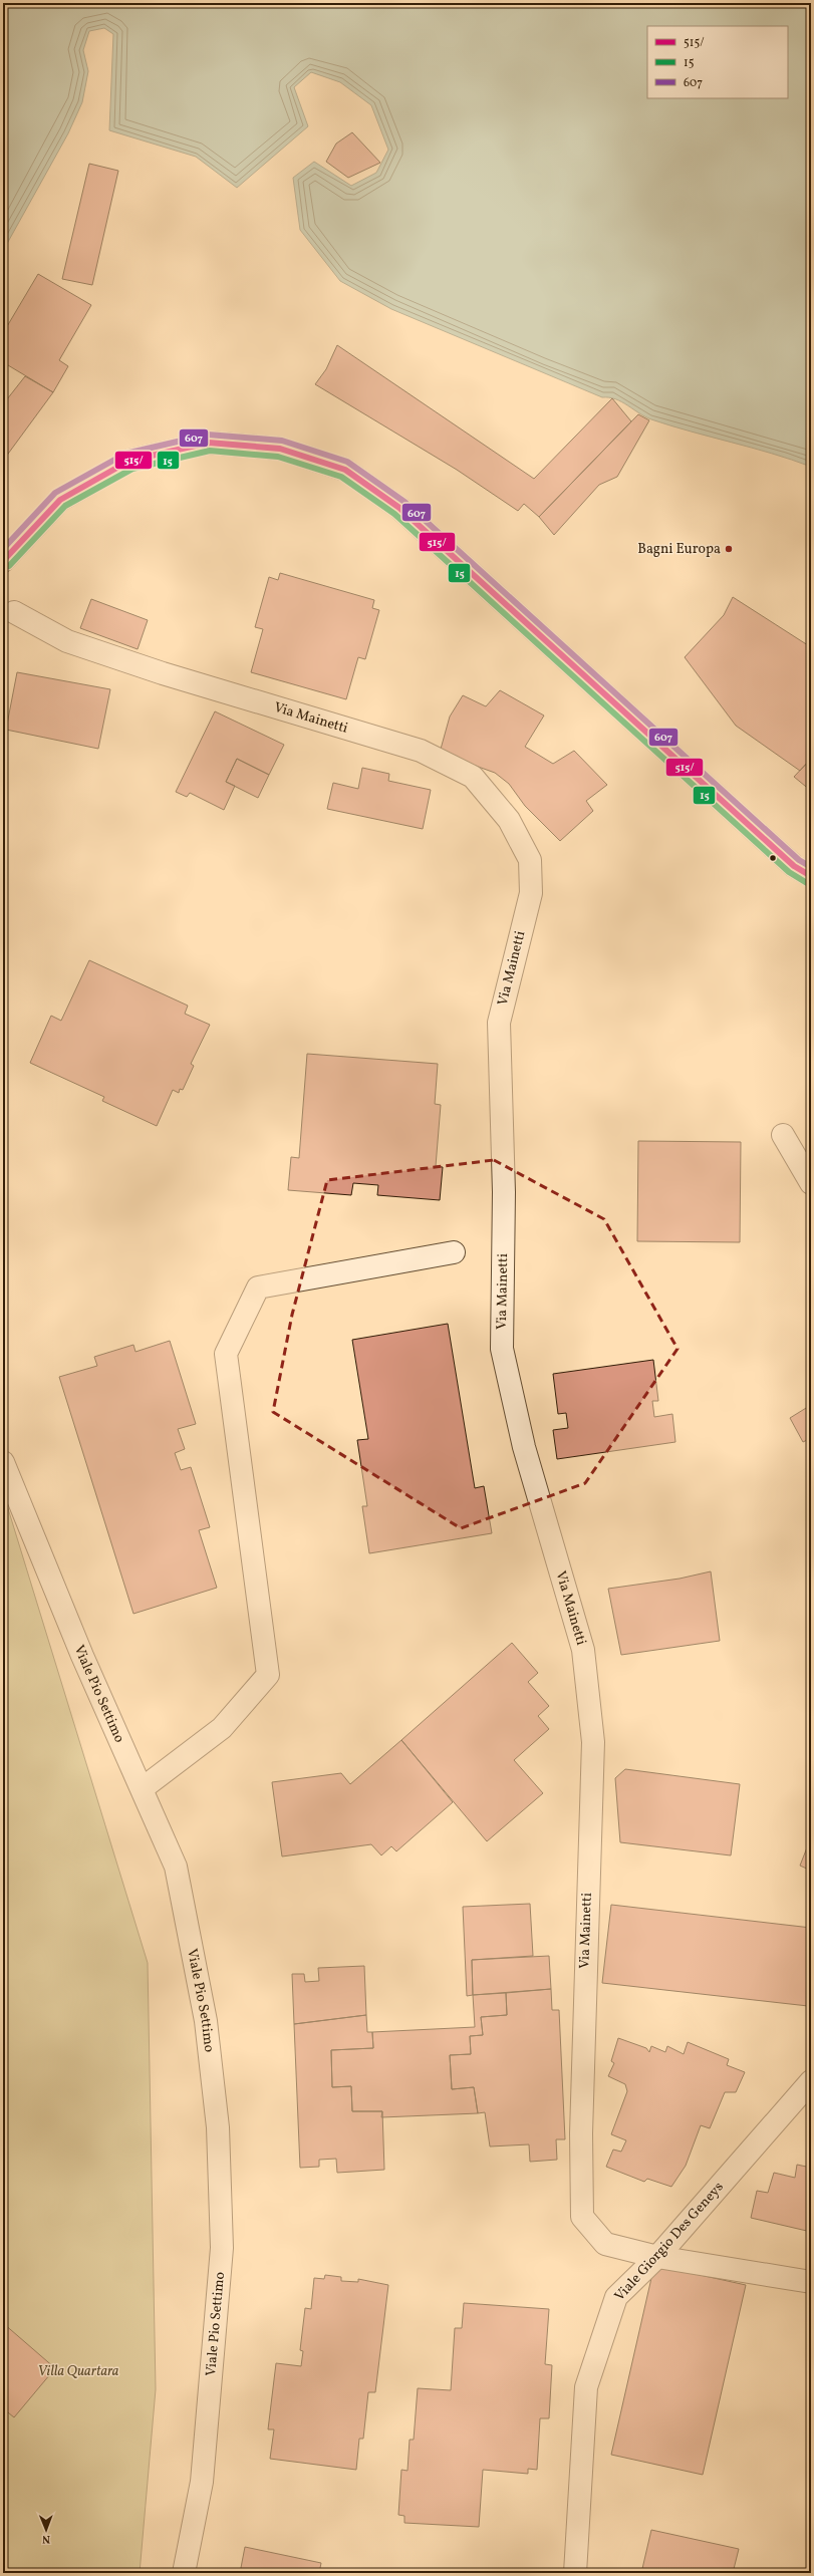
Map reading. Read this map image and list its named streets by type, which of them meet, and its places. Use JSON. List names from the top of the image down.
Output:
{
  "streets": {
    "street": ["Via Mainetti", "Viale Pio Settimo", "Viale Giorgio Des Geneys"]
  },
  "crossings": [
    ["Via Mainetti", "Viale Giorgio Des Geneys"]
  ],
  "parks": ["Villa Quartara"],
  "places": ["Bagni Europa"],
  "lines": ["transit line 607", "transit line 515/", "transit line 15"],
  "legend": ["515/", "15", "607"],
  "north": "bottom"
}
